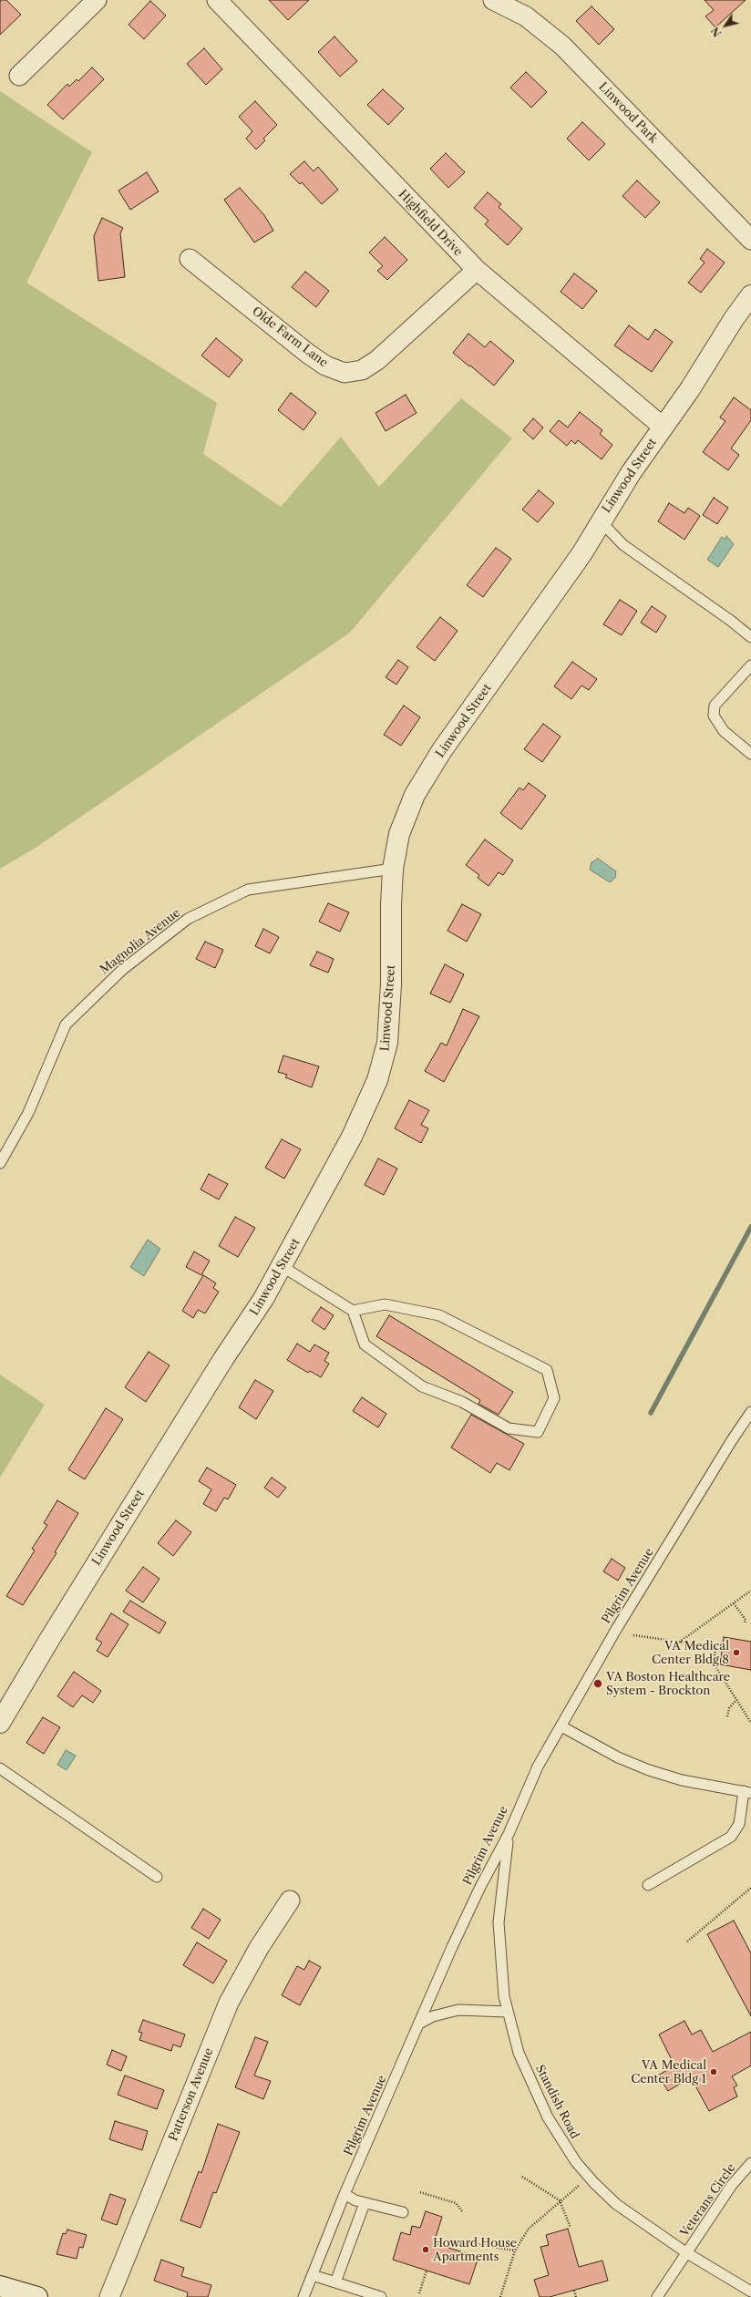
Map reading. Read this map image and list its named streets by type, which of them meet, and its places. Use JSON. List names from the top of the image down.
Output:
{
  "streets": {
    "street": [
      "Linwood Park",
      "Highfield Drive",
      "Olde Farm Lane",
      "Linwood Street",
      "Patterson Avenue"
    ],
    "lane": [
      "Magnolia Avenue",
      "Pilgrim Avenue",
      "Standish Road",
      "Veterans Circle"
    ]
  },
  "crossings": [
    ["Highfield Drive", "Olde Farm Lane"],
    ["Highfield Drive", "Linwood Street"],
    ["Linwood Street", "Magnolia Avenue"],
    ["Pilgrim Avenue", "Standish Road"],
    ["Standish Road", "Veterans Circle"]
  ],
  "places": [
    "VA Medical Center Bldg 8",
    "VA Boston Healthcare System - Brockton",
    "VA Medical Center Bldg 1",
    "Howard House Apartments"
  ],
  "north": "bottom left"
}
